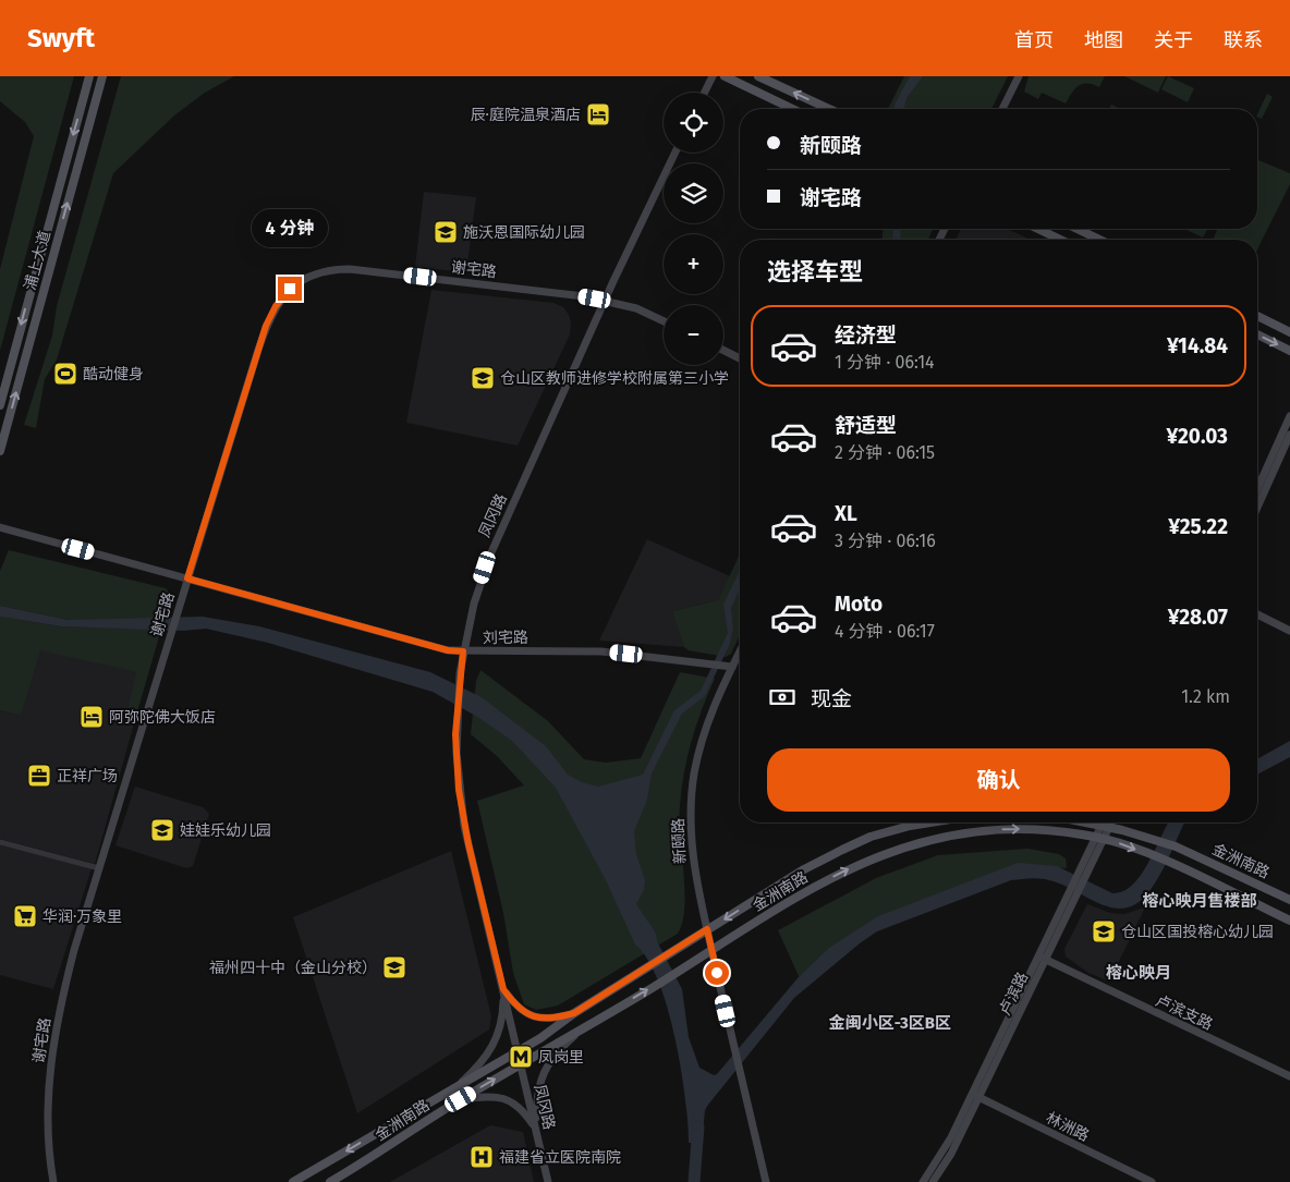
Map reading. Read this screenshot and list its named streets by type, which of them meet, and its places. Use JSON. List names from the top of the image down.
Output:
{
  "streets": {
    "main road": ["浦上大道", "金洲南路"],
    "street": [
      "谢宅路",
      "凤冈路",
      "刘宅路",
      "新颐路",
      "卢滨路",
      "卢滨支路",
      "林洲路"
    ]
  },
  "crossings": [
    ["谢宅路", "凤冈路"],
    ["谢宅路", "刘宅路"],
    ["凤冈路", "刘宅路"],
    ["凤冈路", "金洲南路"],
    ["刘宅路", "新颐路"],
    ["新颐路", "金洲南路"],
    ["金洲南路", "卢滨路"],
    ["卢滨路", "卢滨支路"],
    ["卢滨路", "林洲路"]
  ],
  "districts": ["榕心映月售楼部", "榕心映月", "金闽小区-3区B区"],
  "places": {
    "hotel": ["辰·庭院温泉酒店", "阿弥陀佛大饭店"],
    "school or university": [
      "施沃恩国际幼儿园",
      "仓山区教师进修学校附属第三小学",
      "娃娃乐幼儿园",
      "仓山区国投榕心幼儿园",
      "福州四十中（金山分校）"
    ],
    "sports": ["酷动健身"],
    "office": ["正祥广场"],
    "supermarket": ["华润·万象里"],
    "metro station": ["凤岗里"],
    "hospital": ["福建省立医院南院"]
  },
  "page": {
    "header": "Swyft",
    "nav": [
      "首页",
      "地图",
      "关于",
      "联系"
    ],
    "map_buttons": ["+", "−"],
    "banner": ["新颐路", "谢宅路"],
    "bubble": "4 分钟",
    "heading": "选择车型",
    "list": [
      {
        "name": "经济型",
        "note": "1 分钟 · 06:14",
        "value": "¥14.84"
      },
      {
        "name": "舒适型",
        "note": "2 分钟 · 06:15",
        "value": "¥20.03"
      },
      {
        "name": "XL",
        "note": "3 分钟 · 06:16",
        "value": "¥25.22"
      },
      {
        "name": "Moto",
        "note": "4 分钟 · 06:17",
        "value": "¥28.07"
      }
    ],
    "pay": ["现金", "1.2 km"],
    "buttons": "确认"
  }
}
